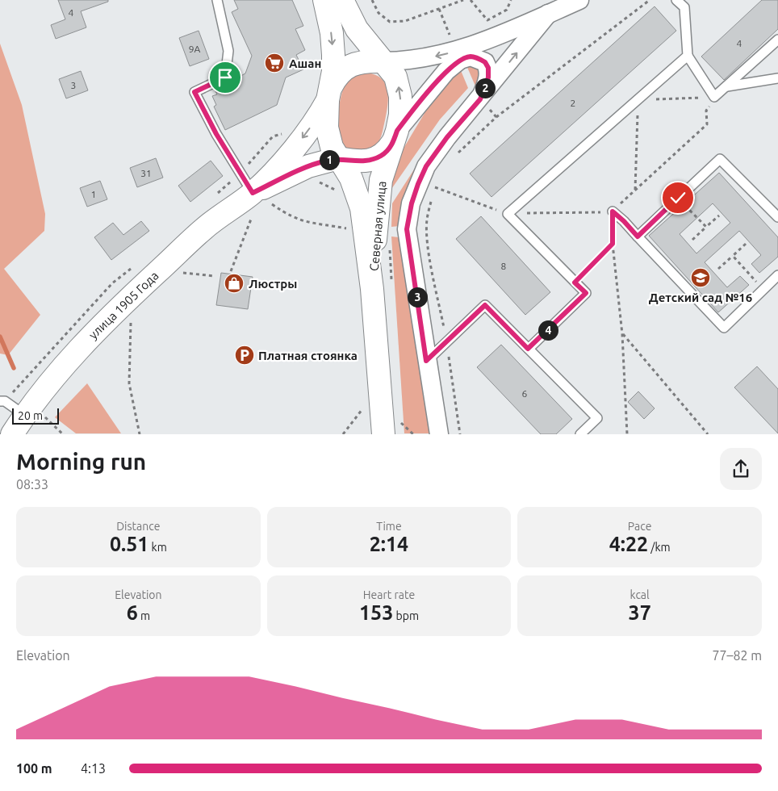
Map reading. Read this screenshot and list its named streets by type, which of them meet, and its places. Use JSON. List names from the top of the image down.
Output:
{
  "streets": {
    "main road": ["Северная улица", "улица 1905 Года"]
  },
  "crossings": [
    ["Северная улица", "улица 1905 Года"]
  ],
  "places": {
    "supermarket": ["Ашан"],
    "school or university": ["Детский сад №16"],
    "shop": ["Люстры"],
    "parking": ["Платная стоянка"]
  },
  "house_numbers": [
    "4",
    "4",
    "9А",
    "3",
    "2",
    "31",
    "1",
    "8",
    "6"
  ],
  "scale_bar": "20 m",
  "page": {
    "pins": [
      "2",
      "1",
      "3",
      "4"
    ],
    "scale": "20 m",
    "heading": ["Morning run", "08:33"],
    "stats": [
      ["Distance", "0.51 km"],
      ["Time", "2:14"],
      ["Pace", "4:22 /km"],
      ["Elevation", "6 m"],
      ["Heart rate", "153 bpm"],
      ["kcal", "37"]
    ],
    "chart": ["Elevation", "77–82 m"],
    "list": [
      {
        "name": "100 m",
        "note": "4:13"
      }
    ]
  }
}
